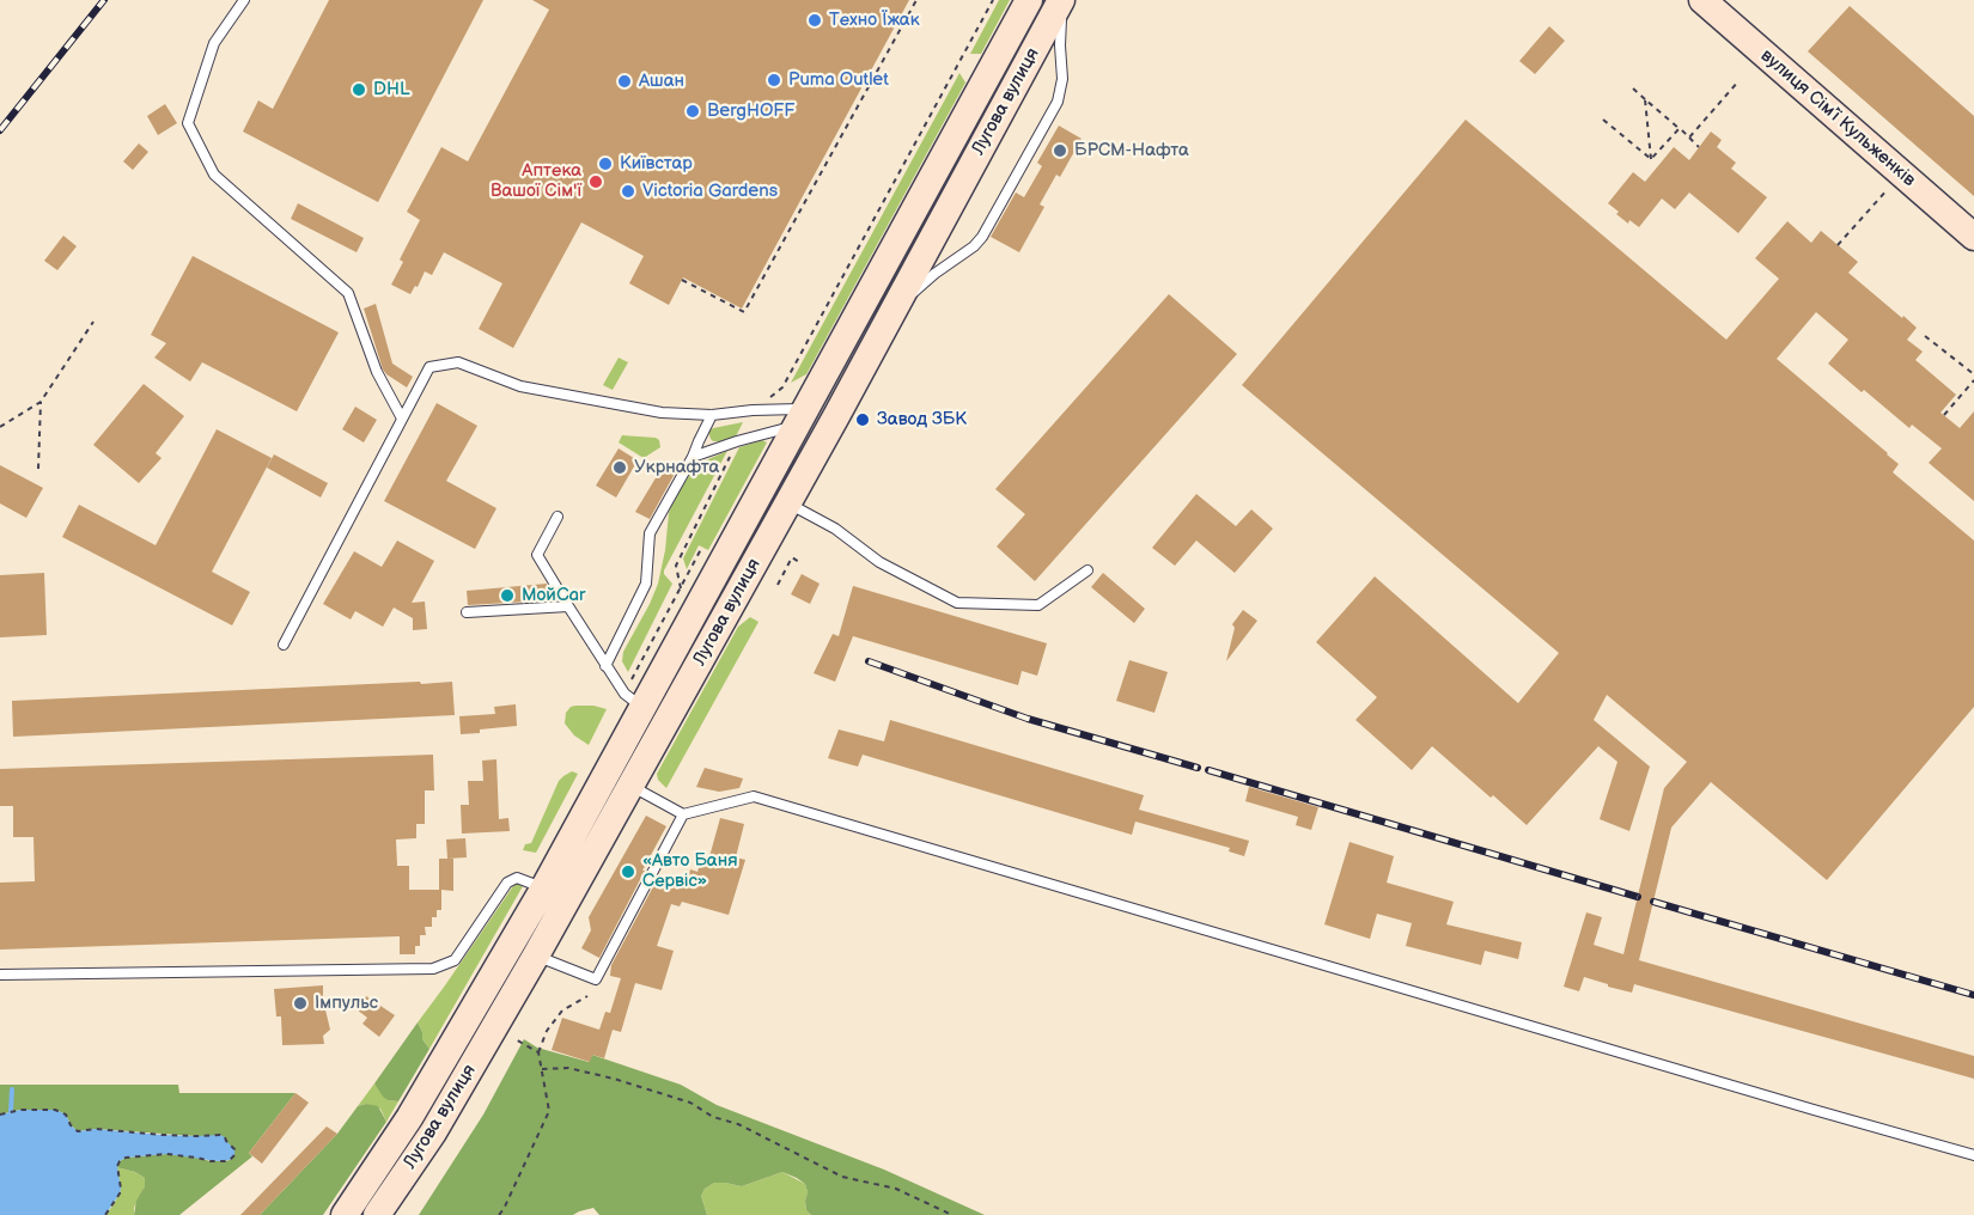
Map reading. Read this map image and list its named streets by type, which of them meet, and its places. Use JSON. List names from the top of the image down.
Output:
{
  "streets": {
    "main road": ["Лугова вулиця", "вулиця Сімʼї Кульженків"]
  },
  "places": [
    "Техно Їжак",
    "Puma Outlet",
    "Ашан",
    "DHL",
    "BergHOFF",
    "БРСМ-Нафта",
    "Київстар",
    "Аптека Вашої Сім'ї",
    "Victoria Gardens",
    "Завод ЗБК",
    "Укрнафта",
    "МойCar",
    "«Авто Баня Сервіс»",
    "Імпульс"
  ]
}
